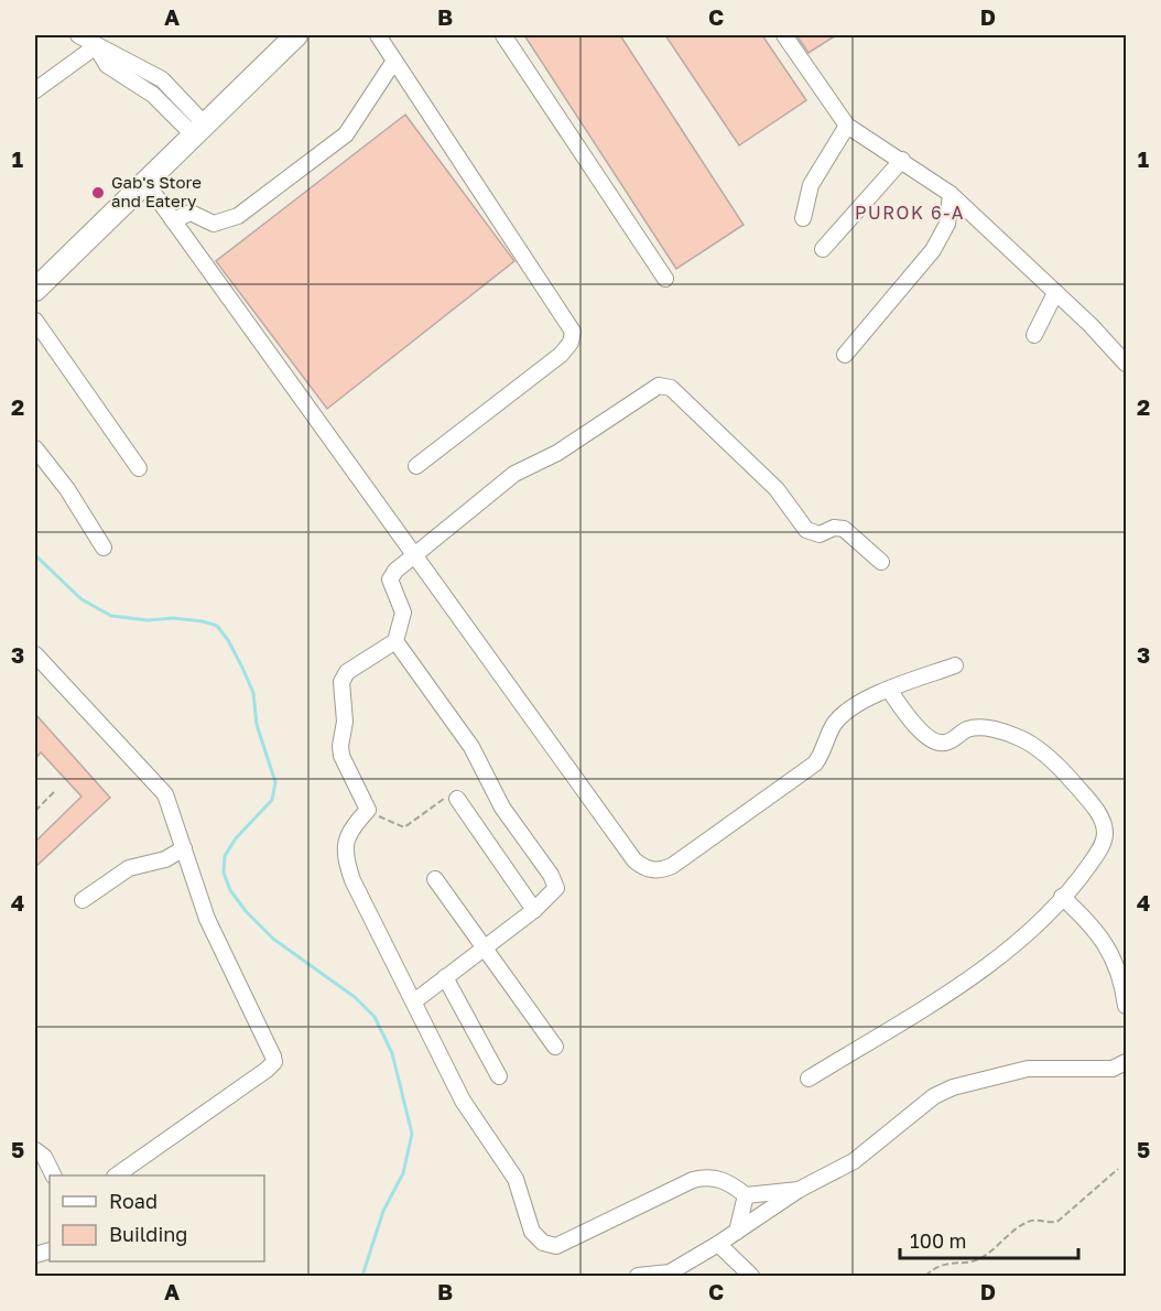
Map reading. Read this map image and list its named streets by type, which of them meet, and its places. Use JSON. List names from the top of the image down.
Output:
{
  "districts": ["PUROK 6-A"],
  "places": ["Gab's Store and Eatery"],
  "legend": ["Road", "Building"],
  "scale_bar": "100 m",
  "grid": {
    "columns": [
      "A",
      "B",
      "C",
      "D"
    ],
    "rows": [
      "1",
      "2",
      "3",
      "4",
      "5"
    ]
  }
}
